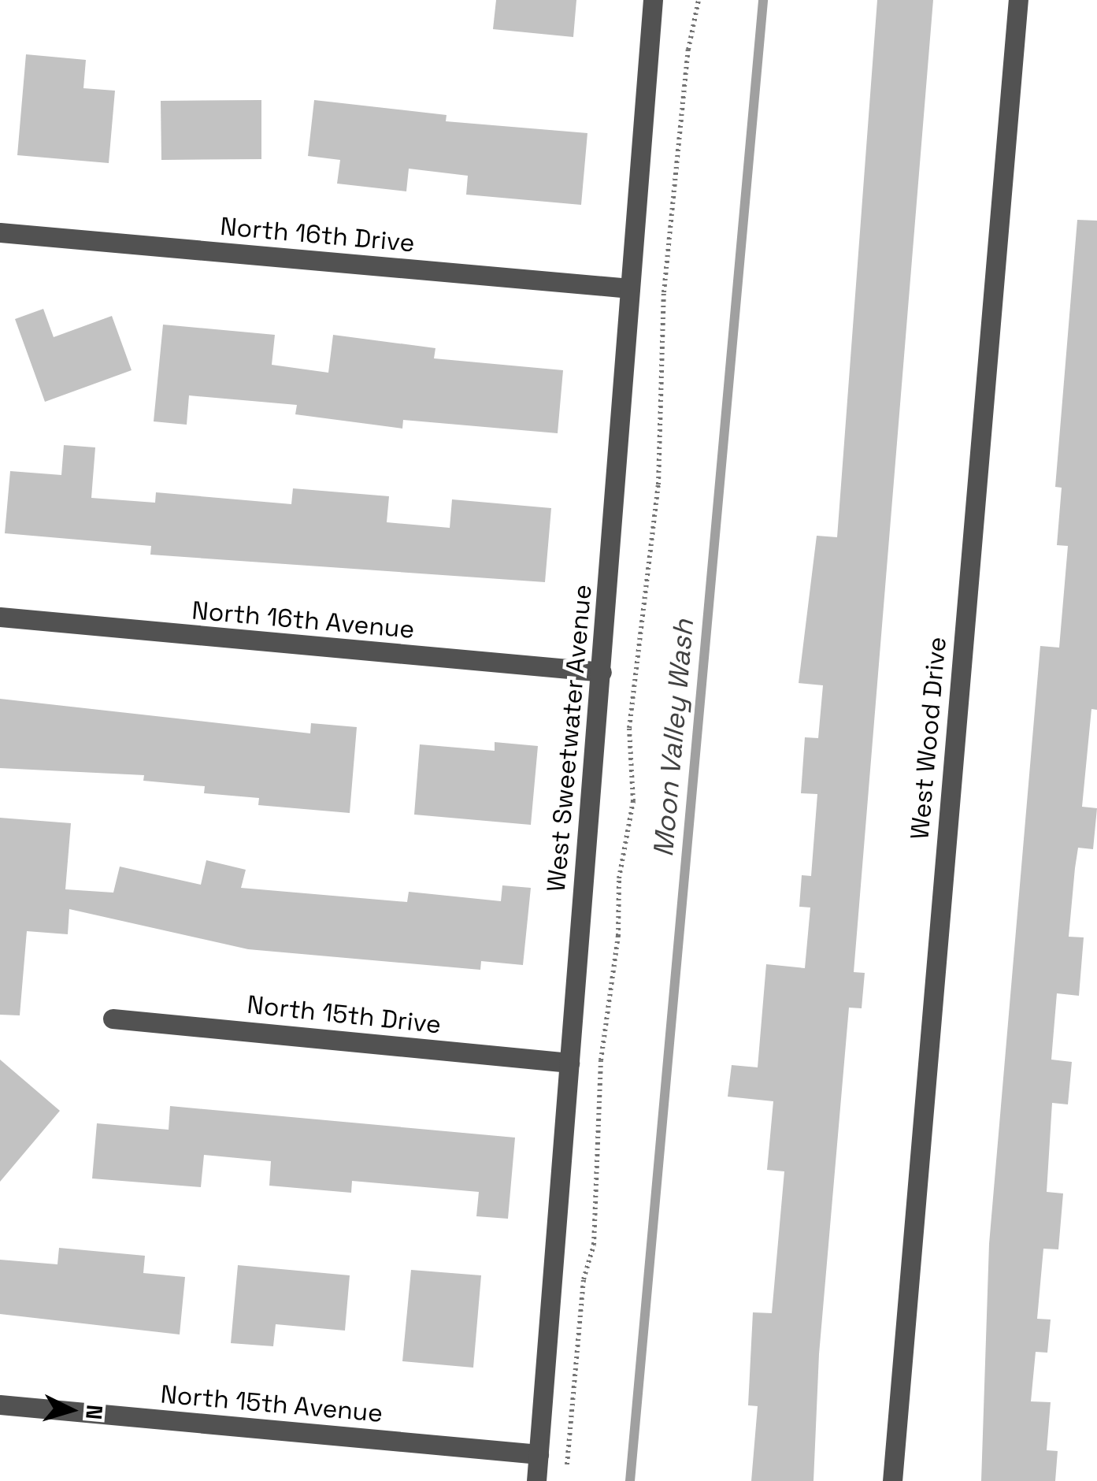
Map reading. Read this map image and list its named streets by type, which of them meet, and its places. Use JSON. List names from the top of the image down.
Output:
{
  "streets": {
    "street": [
      "North 16th Drive",
      "North 16th Avenue",
      "West Sweetwater Avenue",
      "West Wood Drive",
      "North 15th Drive",
      "North 15th Avenue"
    ]
  },
  "crossings": [
    ["North 16th Drive", "West Sweetwater Avenue"],
    ["North 16th Avenue", "West Sweetwater Avenue"],
    ["West Sweetwater Avenue", "North 15th Drive"],
    ["West Sweetwater Avenue", "North 15th Avenue"]
  ],
  "water": ["Moon Valley Wash"],
  "north": "right"
}
